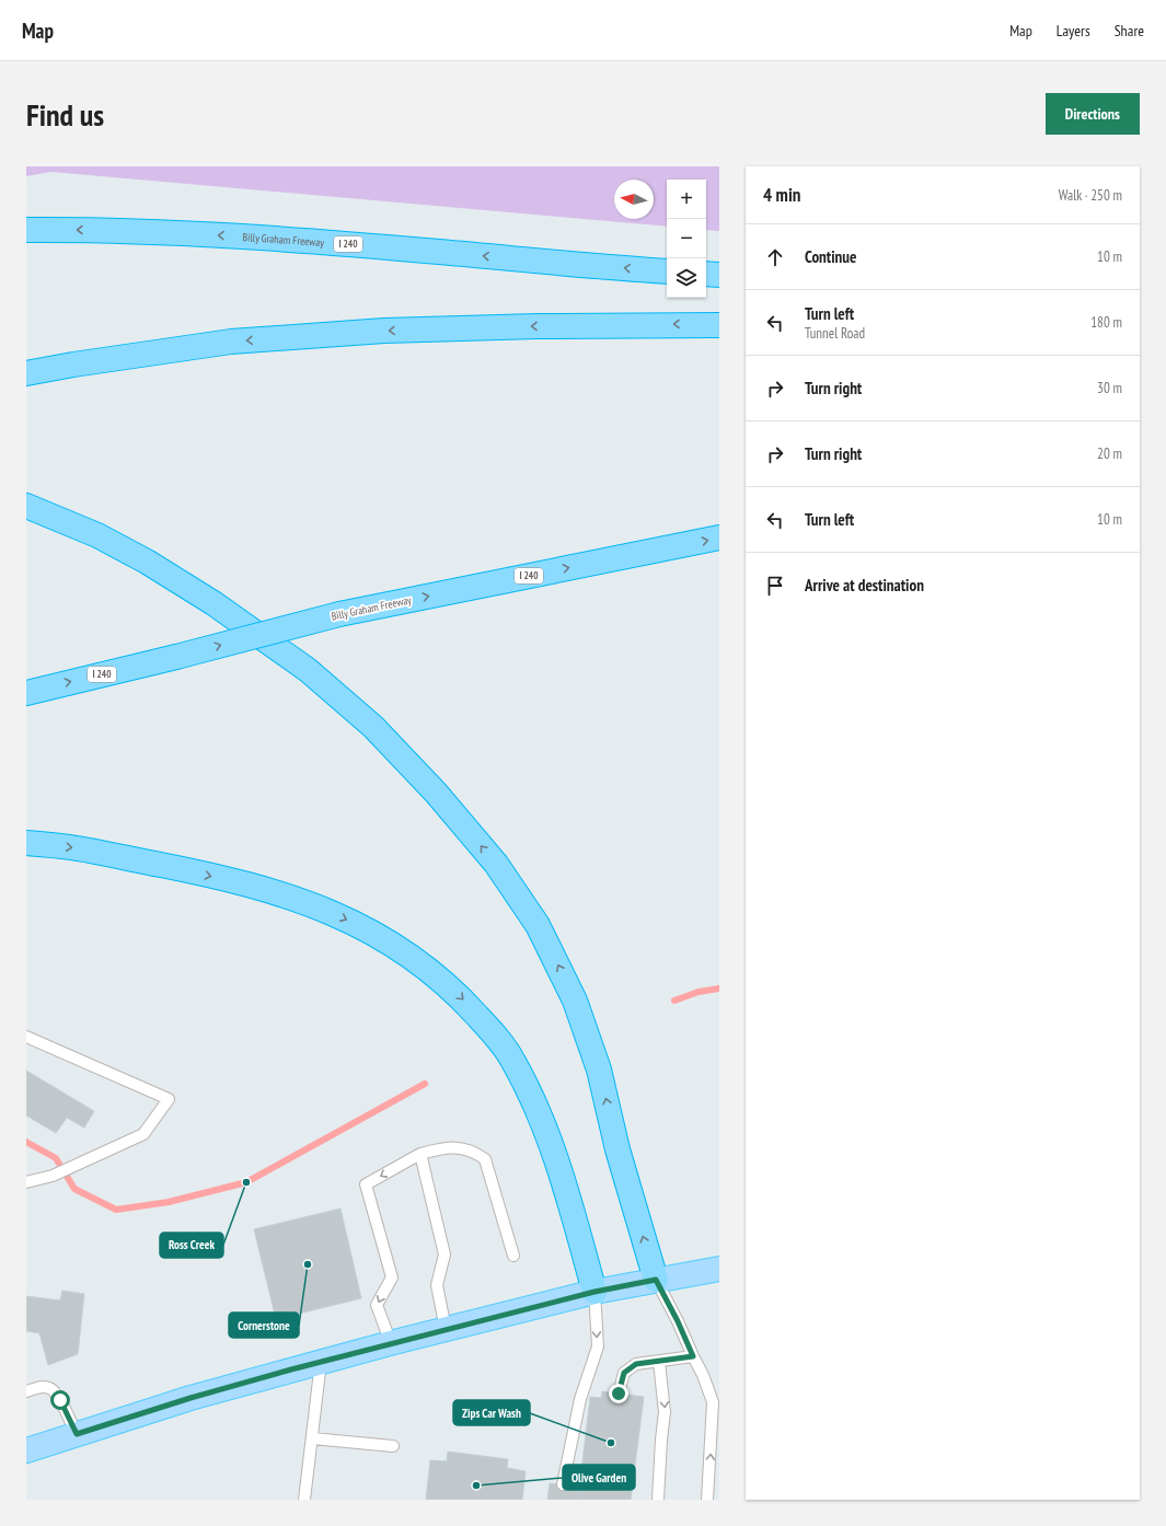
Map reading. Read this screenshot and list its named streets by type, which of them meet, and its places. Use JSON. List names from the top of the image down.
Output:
{
  "streets": {
    "highway": ["Billy Graham Freeway", "I 240"]
  },
  "places": [
    "Ross Creek",
    "Cornerstone",
    "Zips Car Wash",
    "Olive Garden"
  ],
  "north": "left",
  "page": {
    "header": "Map",
    "nav": ["Map", "Layers", "Share"],
    "buttons": "Directions",
    "title": "Find us",
    "heading": ["4 min", "Walk · 250 m"],
    "map_buttons": ["+", "−"],
    "list": [
      ["Continue", "10 m"],
      ["Turn left", "Tunnel Road", "180 m"],
      ["Turn right", "30 m"],
      ["Turn right", "20 m"],
      ["Turn left", "10 m"],
      "Arrive at destination"
    ]
  }
}
